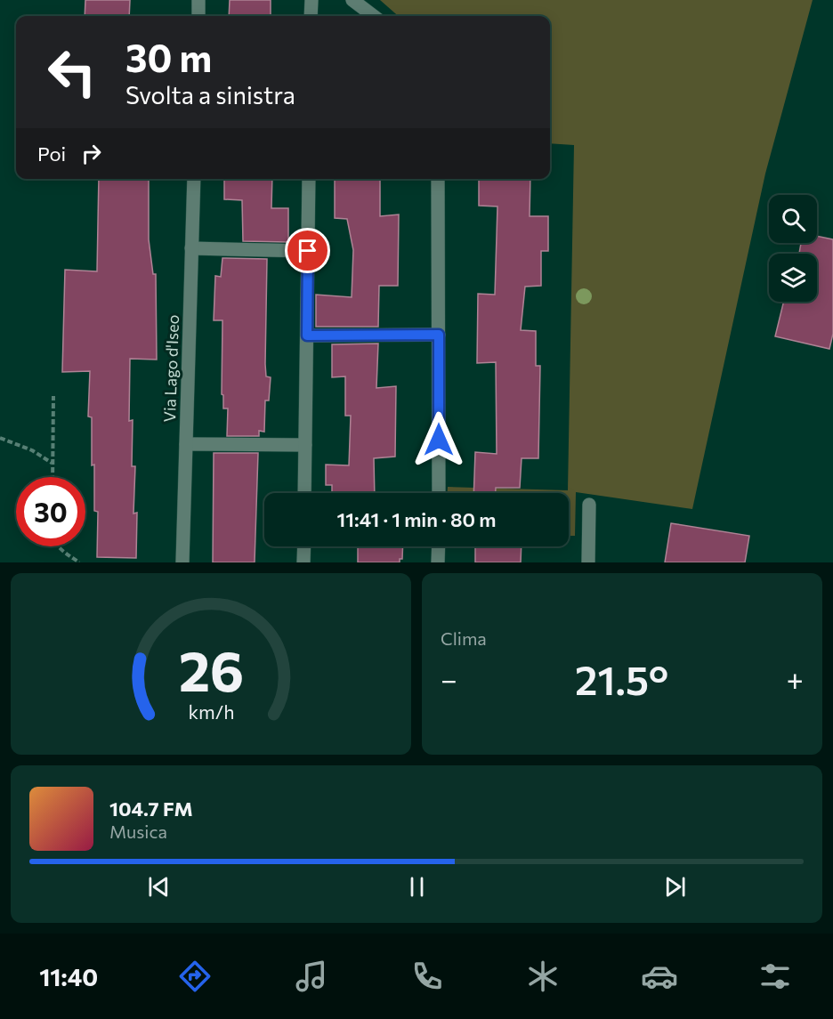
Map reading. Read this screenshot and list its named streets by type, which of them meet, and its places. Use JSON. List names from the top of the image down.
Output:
{
  "streets": {
    "street": ["Via Lago d'Iseo"]
  },
  "page": {
    "turn": ["30 m", "Svolta a sinistra"],
    "then": "Poi",
    "limit": "30",
    "trip": "11:41 · 1 min · 80 m",
    "tile": "Clima",
    "heat": ["−", "21.5°", "+"],
    "song": ["104.7 FM", "Musica"],
    "tabs": "11:40",
    "gauge": ["26", "km/h"]
  }
}
